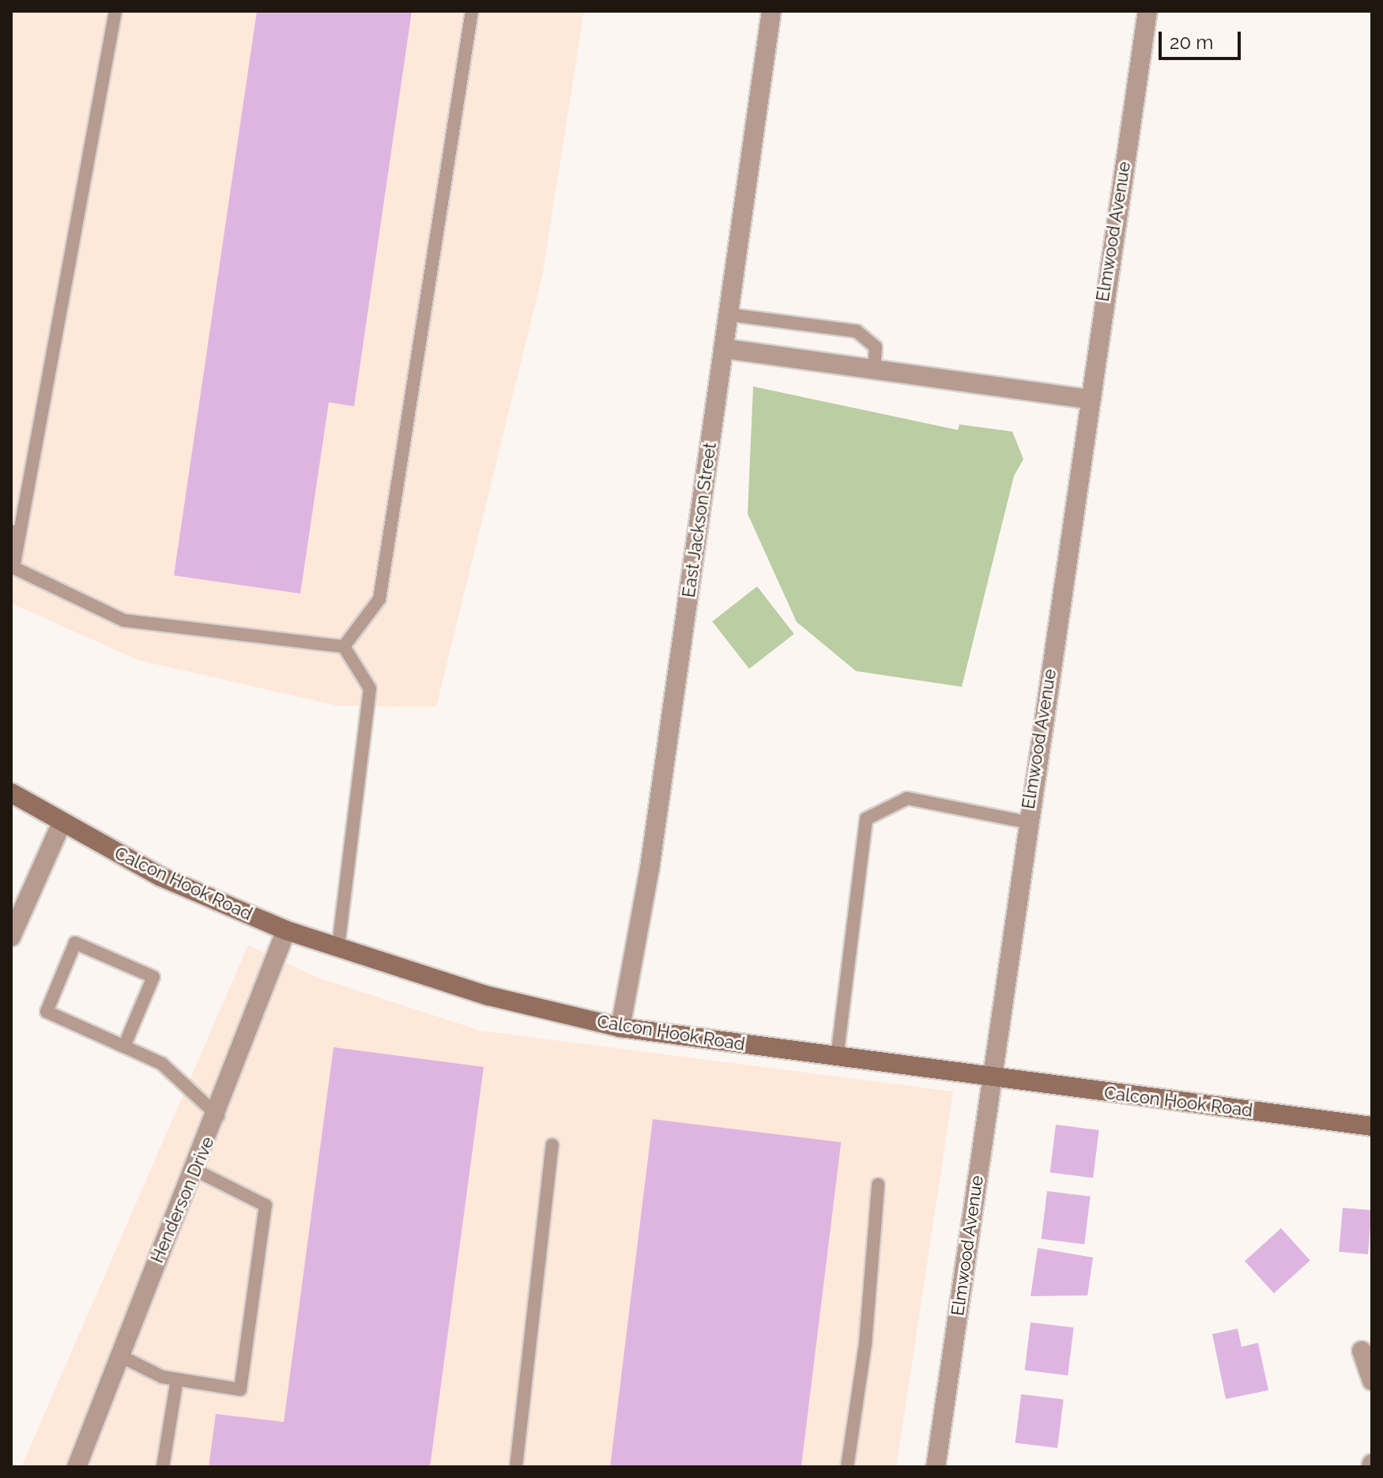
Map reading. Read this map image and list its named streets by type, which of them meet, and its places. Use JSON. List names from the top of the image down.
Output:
{
  "streets": {
    "street": [
      "Elmwood Avenue",
      "East Jackson Street",
      "Calcon Hook Road",
      "Henderson Drive"
    ]
  },
  "crossings": [
    ["Elmwood Avenue", "Calcon Hook Road"],
    ["East Jackson Street", "Calcon Hook Road"],
    ["Calcon Hook Road", "Henderson Drive"]
  ],
  "scale_bar": "20 m"
}
